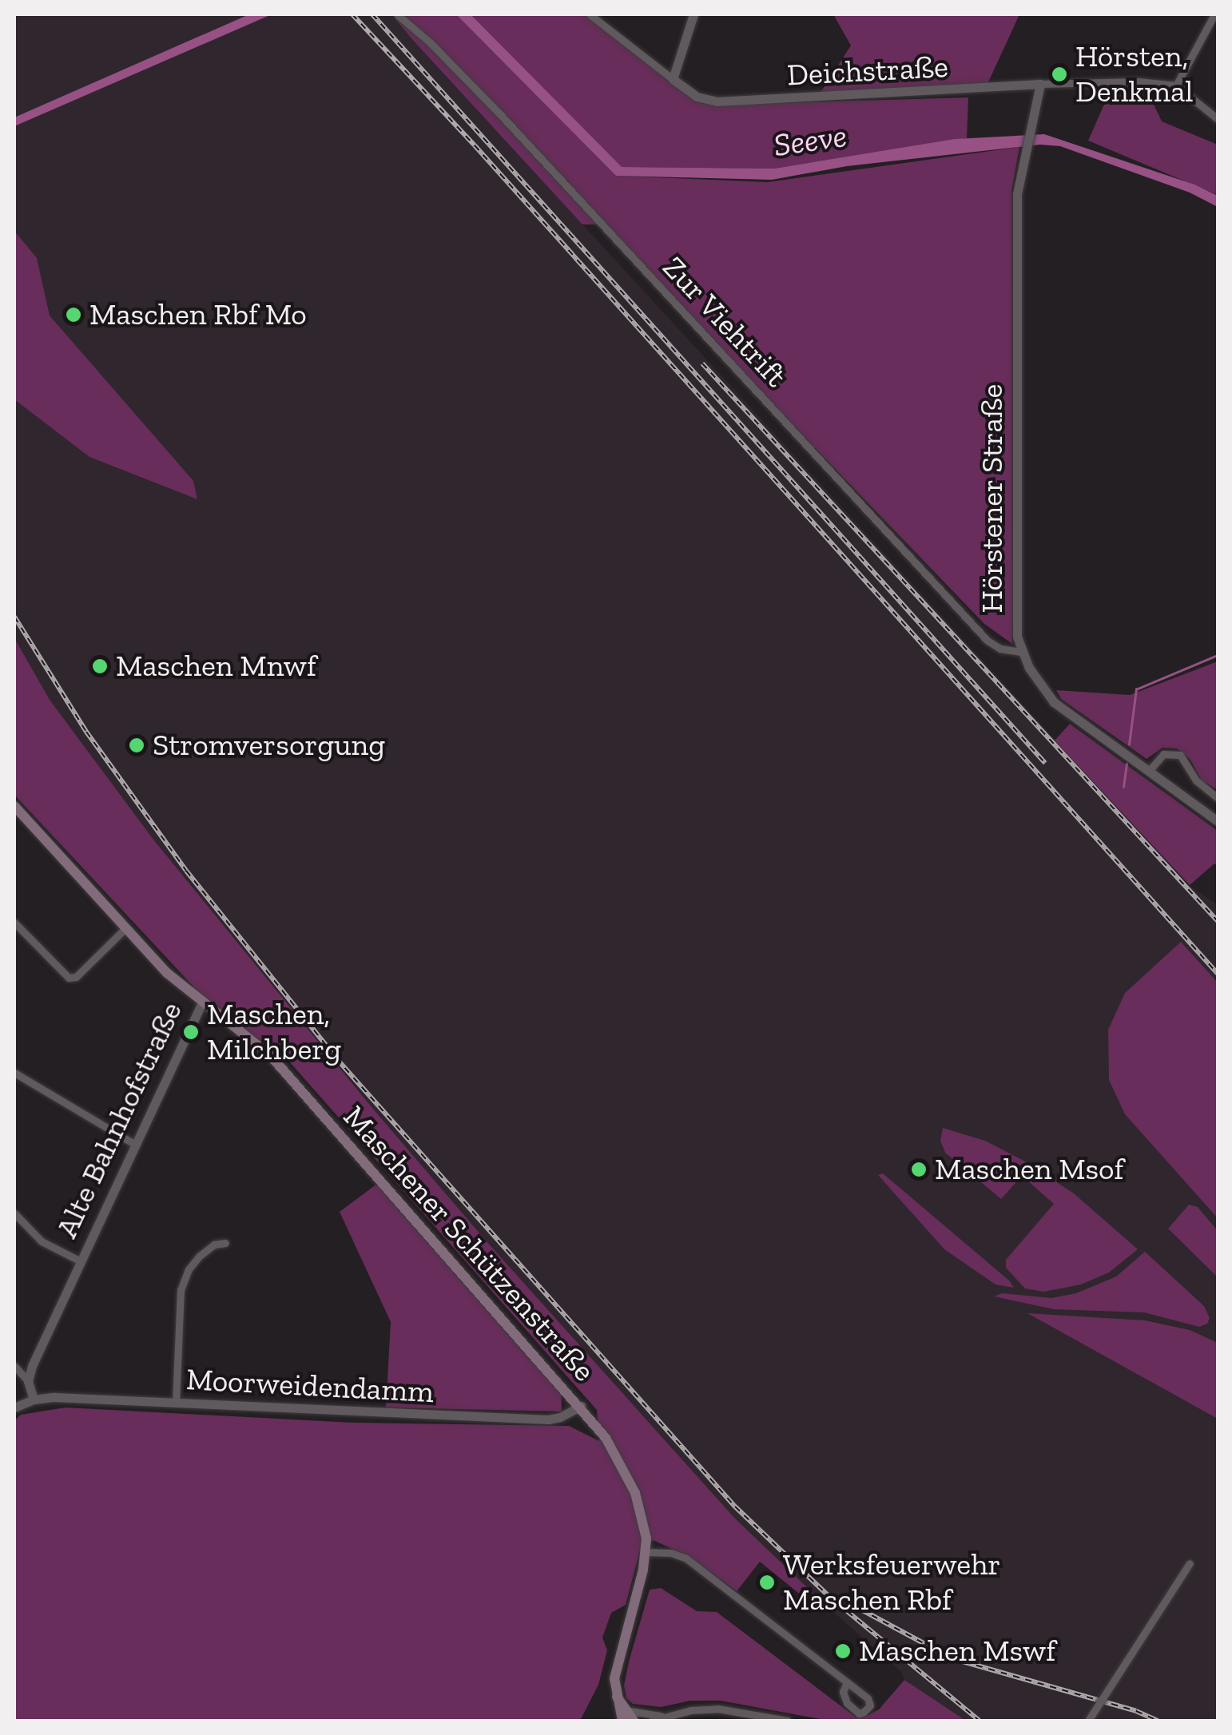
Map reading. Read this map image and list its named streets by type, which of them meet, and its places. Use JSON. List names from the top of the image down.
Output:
{
  "streets": {
    "main road": ["Alte Bahnhofstraße", "Maschener Schützenstraße"],
    "street": [
      "Deichstraße",
      "Zur Viehtrift",
      "Hörstener Straße",
      "Moorweidendamm"
    ]
  },
  "crossings": [
    ["Deichstraße", "Hörstener Straße"],
    ["Zur Viehtrift", "Hörstener Straße"],
    ["Alte Bahnhofstraße", "Maschener Schützenstraße"],
    ["Maschener Schützenstraße", "Moorweidendamm"]
  ],
  "water": ["Seeve"],
  "places": [
    "Hörsten, Denkmal",
    "Maschen Rbf Mo",
    "Maschen Mnwf",
    "Stromversorgung",
    "Maschen, Milchberg",
    "Maschen Msof",
    "Werksfeuerwehr Maschen Rbf",
    "Maschen Mswf"
  ]
}
